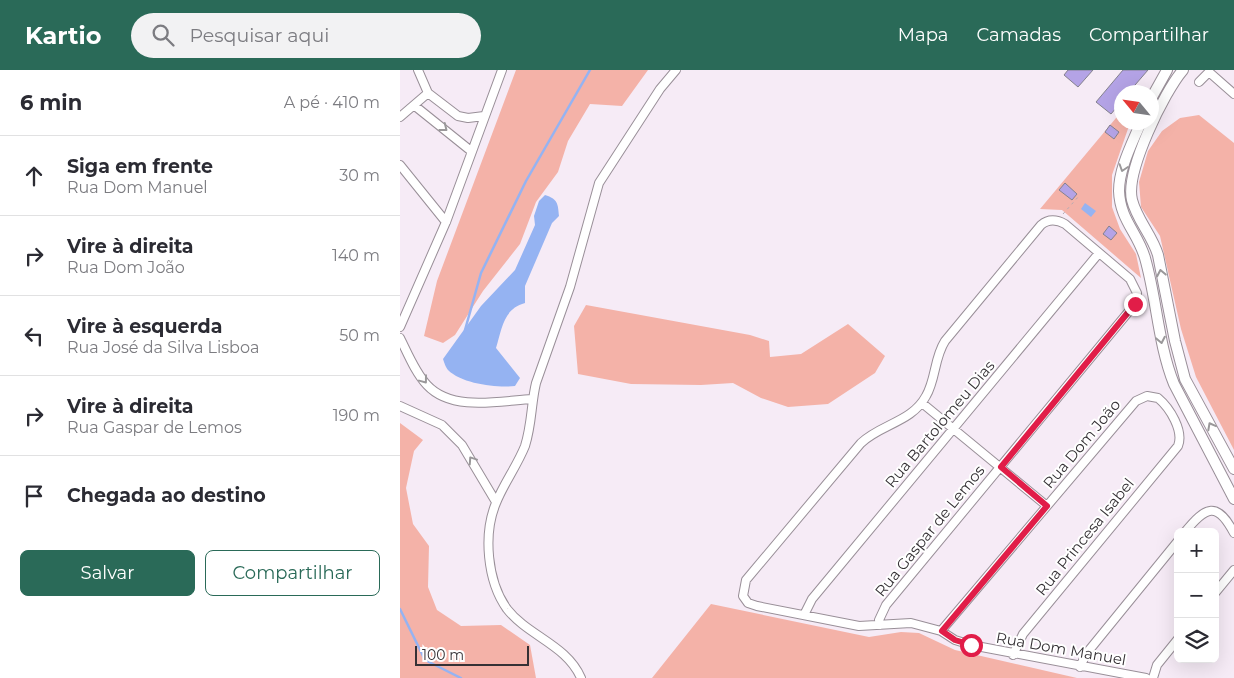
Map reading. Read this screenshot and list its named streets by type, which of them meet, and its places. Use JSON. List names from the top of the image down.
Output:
{
  "streets": {
    "street": [
      "Rua Bartolomeu Dias",
      "Rua Dom João",
      "Rua Gaspar de Lemos",
      "Rua Princesa Isabel",
      "Rua Dom Manuel"
    ]
  },
  "crossings": [
    ["Rua Bartolomeu Dias", "Rua Gaspar de Lemos"],
    ["Rua Bartolomeu Dias", "Rua Dom Manuel"],
    ["Rua Dom João", "Rua Princesa Isabel"],
    ["Rua Dom João", "Rua Dom Manuel"],
    ["Rua Gaspar de Lemos", "Rua Dom Manuel"],
    ["Rua Princesa Isabel", "Rua Dom Manuel"]
  ],
  "scale_bar": "100 m",
  "north": "top left",
  "page": {
    "header": "Kartio",
    "search": "Pesquisar aqui",
    "nav": ["Mapa", "Camadas", "Compartilhar"],
    "heading": ["6 min", "A pé · 410 m"],
    "list": [
      ["Siga em frente", "Rua Dom Manuel", "30 m"],
      ["Vire à direita", "Rua Dom João", "140 m"],
      ["Vire à esquerda", "Rua José da Silva Lisboa", "50 m"],
      ["Vire à direita", "Rua Gaspar de Lemos", "190 m"],
      "Chegada ao destino"
    ],
    "map_buttons": ["+", "−"],
    "buttons": ["Salvar", "Compartilhar"],
    "scale": "100 m"
  }
}
